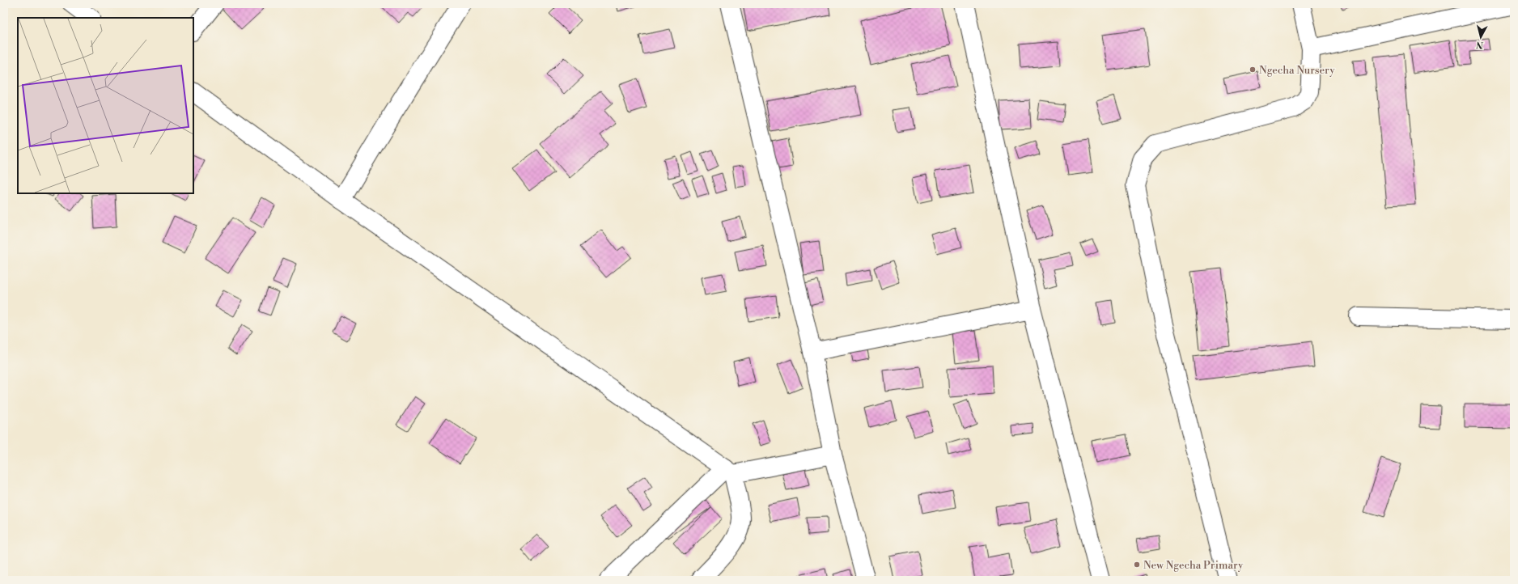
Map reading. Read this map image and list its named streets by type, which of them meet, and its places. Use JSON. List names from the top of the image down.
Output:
{
  "places": ["Ngecha Nursery", "New Ngecha Primary"],
  "north": "bottom"
}
